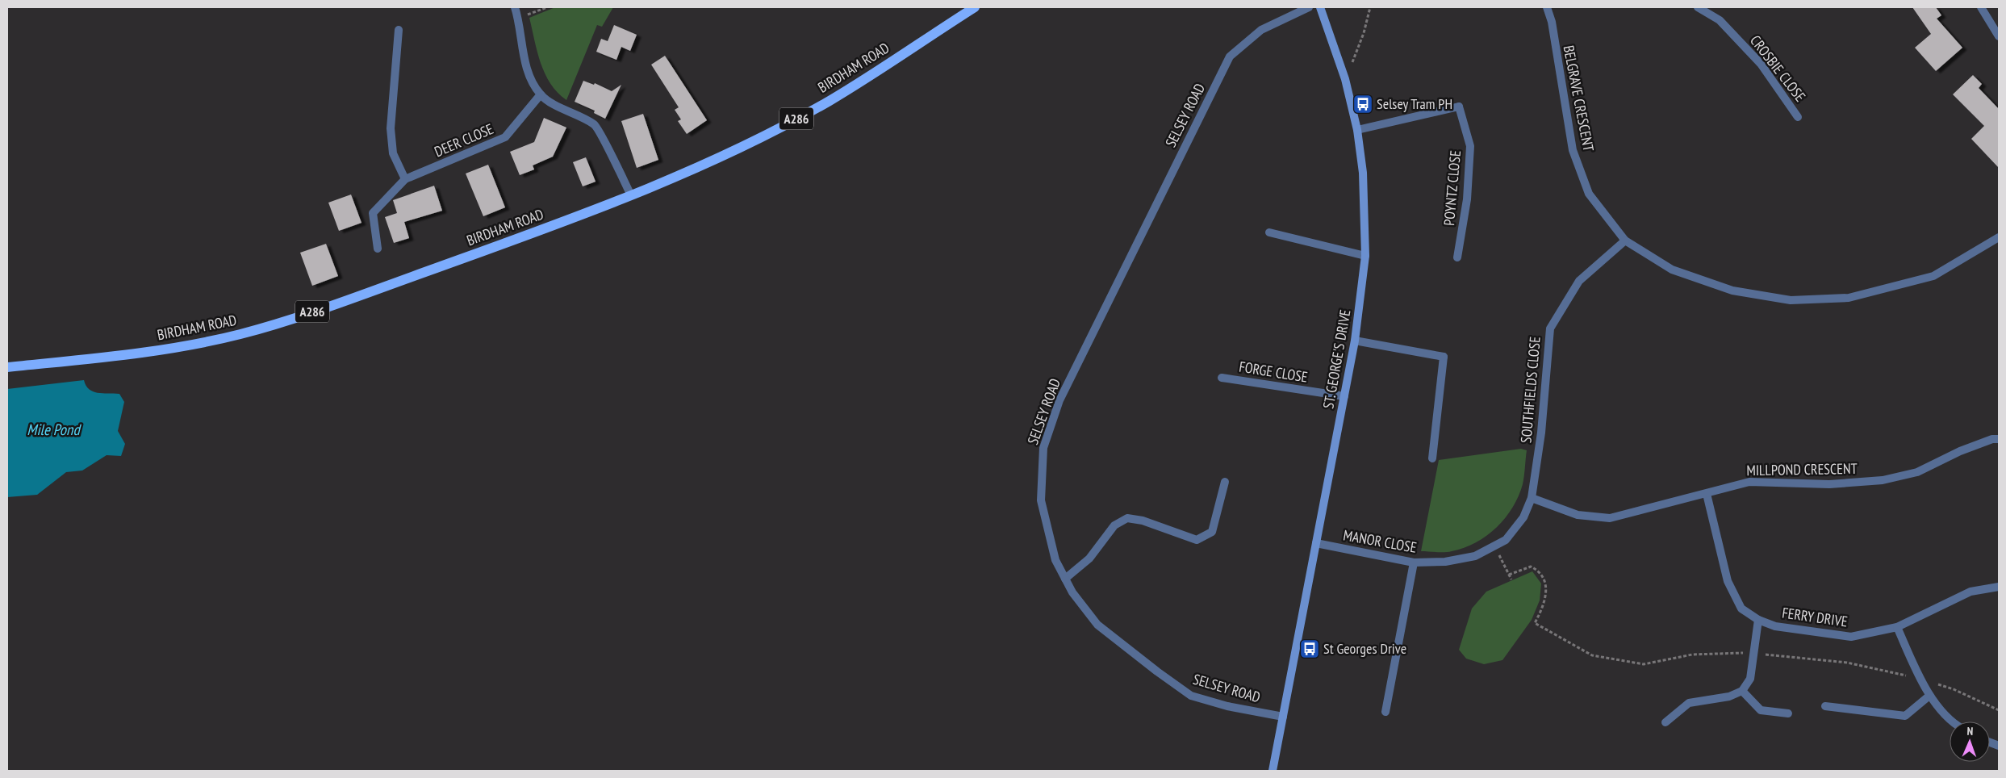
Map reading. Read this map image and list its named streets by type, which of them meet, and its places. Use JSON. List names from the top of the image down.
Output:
{
  "streets": {
    "main road": ["BIRDHAM ROAD", "A286", "ST. GEORGE'S DRIVE"],
    "street": [
      "CROSBIE CLOSE",
      "BELGRAVE CRESCENT",
      "SELSEY ROAD",
      "DEER CLOSE",
      "POYNTZ CLOSE",
      "FORGE CLOSE",
      "SOUTHFIELDS CLOSE",
      "MILLPOND CRESCENT",
      "MANOR CLOSE",
      "FERRY DRIVE"
    ]
  },
  "crossings": [
    ["BELGRAVE CRESCENT", "SOUTHFIELDS CLOSE"],
    ["SELSEY ROAD", "ST. GEORGE'S DRIVE"],
    ["POYNTZ CLOSE", "ST. GEORGE'S DRIVE"],
    ["ST. GEORGE'S DRIVE", "FORGE CLOSE"],
    ["ST. GEORGE'S DRIVE", "MANOR CLOSE"],
    ["SOUTHFIELDS CLOSE", "MILLPOND CRESCENT"],
    ["SOUTHFIELDS CLOSE", "MANOR CLOSE"],
    ["MILLPOND CRESCENT", "MANOR CLOSE"],
    ["MILLPOND CRESCENT", "FERRY DRIVE"]
  ],
  "water": ["Mile Pond"],
  "places": {
    "bus stop": ["Selsey Tram PH", "St Georges Drive"]
  },
  "north": "top"
}
